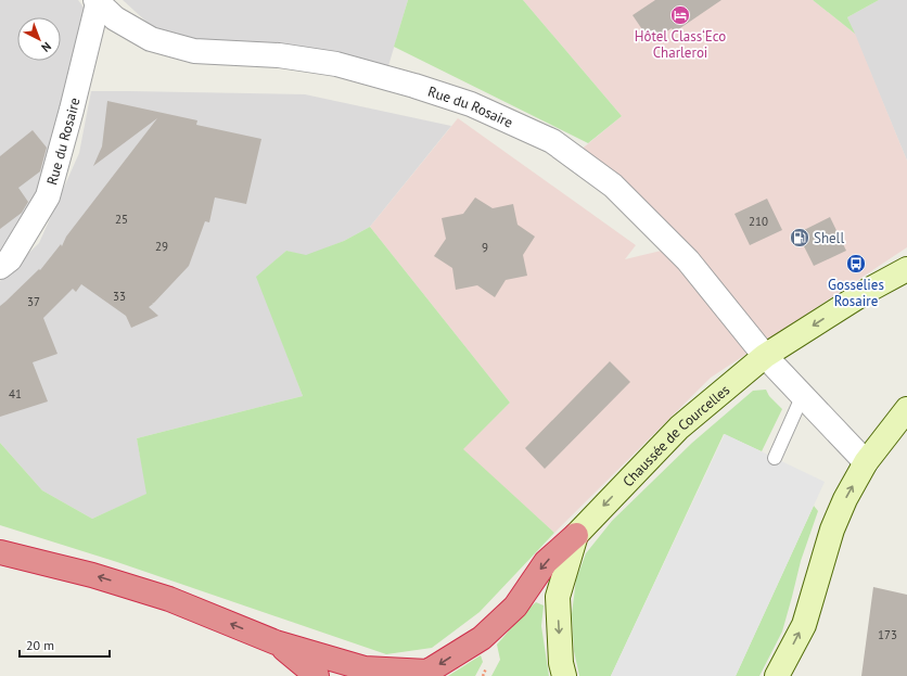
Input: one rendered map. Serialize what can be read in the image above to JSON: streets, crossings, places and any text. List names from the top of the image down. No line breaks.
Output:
{"streets":{"main road":["Chaussée de Courcelles"],"street":["Rue du Rosaire"]},"crossings":[["Rue du Rosaire","Chaussée de Courcelles"]],"places":{"hotel":["Hôtel Class‘Eco Charleroi"],"fuel station":["Shell"],"bus stop":["Gosselies Rosaire"]},"house_numbers":["25","210","29","9","33","37","41","173"],"scale_bar":"20 m","north":"bottom right"}
